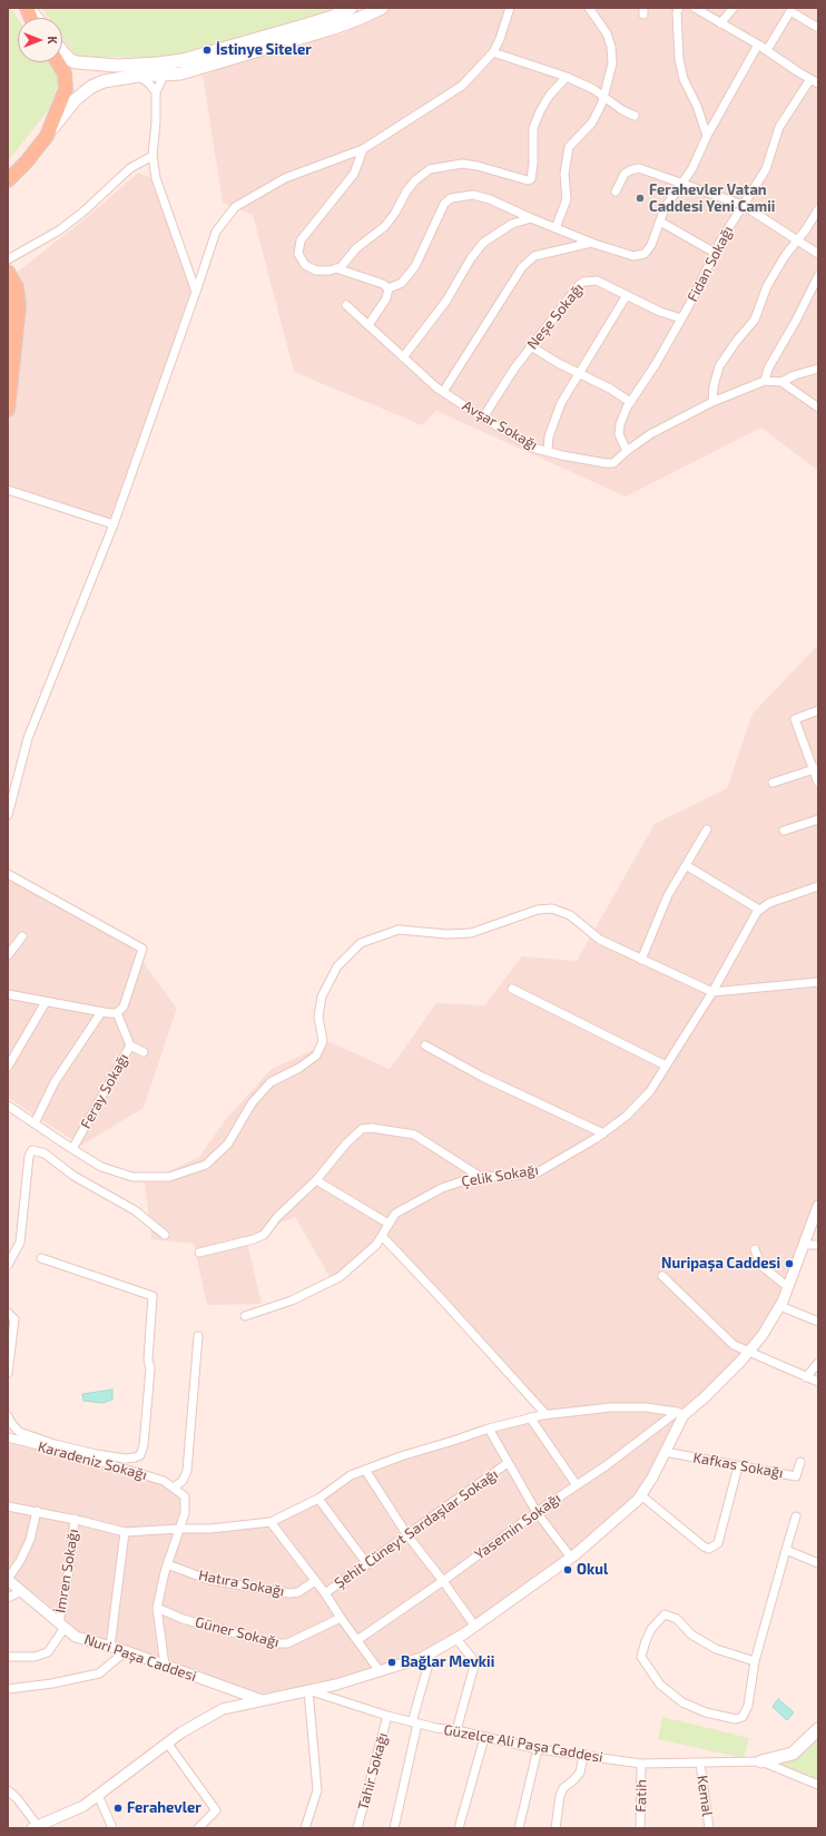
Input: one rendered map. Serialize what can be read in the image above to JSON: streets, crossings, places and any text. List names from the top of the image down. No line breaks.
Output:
{"streets":{"street":["Fidan Sokağı","Neşe Sokağı","Avşar Sokağı","Feray Sokağı","Çelik Sokağı","Karadeniz Sokağı","Kafkas Sokağı","Yasemin Sokağı","Şehit Cüneyt Sardaşlar Sokağı","İmren Sokağı","Hatıra Sokağı","Güner Sokağı","Nuri Paşa Caddesi","Güzelce Ali Paşa Caddesi","Tahir Sokağı","Fatih","Kemal"]},"crossings":[["Fidan Sokağı","Neşe Sokağı"],["Fidan Sokağı","Avşar Sokağı"],["Neşe Sokağı","Avşar Sokağı"],["İmren Sokağı","Nuri Paşa Caddesi"],["Güzelce Ali Paşa Caddesi","Tahir Sokağı"],["Güzelce Ali Paşa Caddesi","Fatih"],["Güzelce Ali Paşa Caddesi","Kemal"]],"places":["İstinye Siteler","Ferahevler Vatan Caddesi Yeni Camii","Nuripaşa Caddesi","Okul","Bağlar Mevkii","Ferahevler"],"north":"right"}
